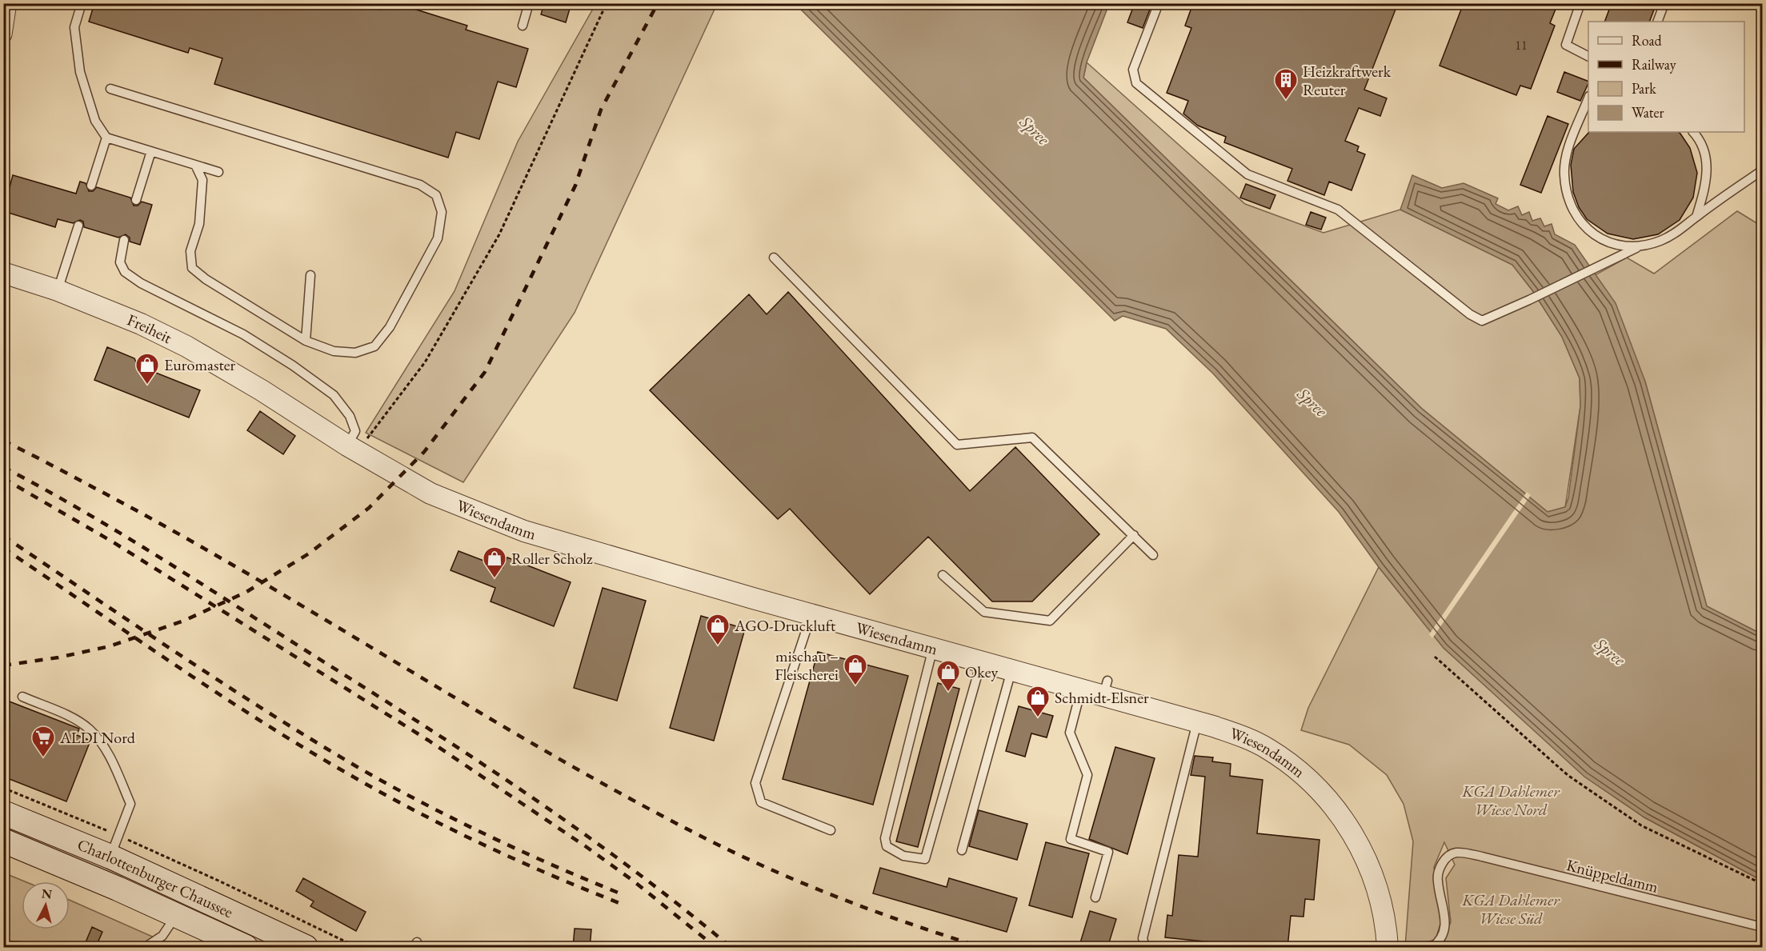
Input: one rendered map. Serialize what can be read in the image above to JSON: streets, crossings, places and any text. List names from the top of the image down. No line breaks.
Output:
{"streets":{"main road":["Charlottenburger Chaussee"],"street":["Freiheit","Wiesendamm"],"lane":["Knüppeldamm"]},"crossings":[["Freiheit","Wiesendamm"]],"water":["Spree"],"parks":["KGA Dahlemer Wiese Nord","KGA Dahlemer Wiese Süd"],"places":{"building":["Heizkraftwerk Reuter"],"shop":["Euromaster","Roller Scholz","AGO-Druckluft","mischau – Fleischerei","Okey","Schmidt-Elsner"],"supermarket":["ALDI Nord"]},"house_numbers":["11"],"legend":["Road","Railway","Park","Water"],"north":"top"}
